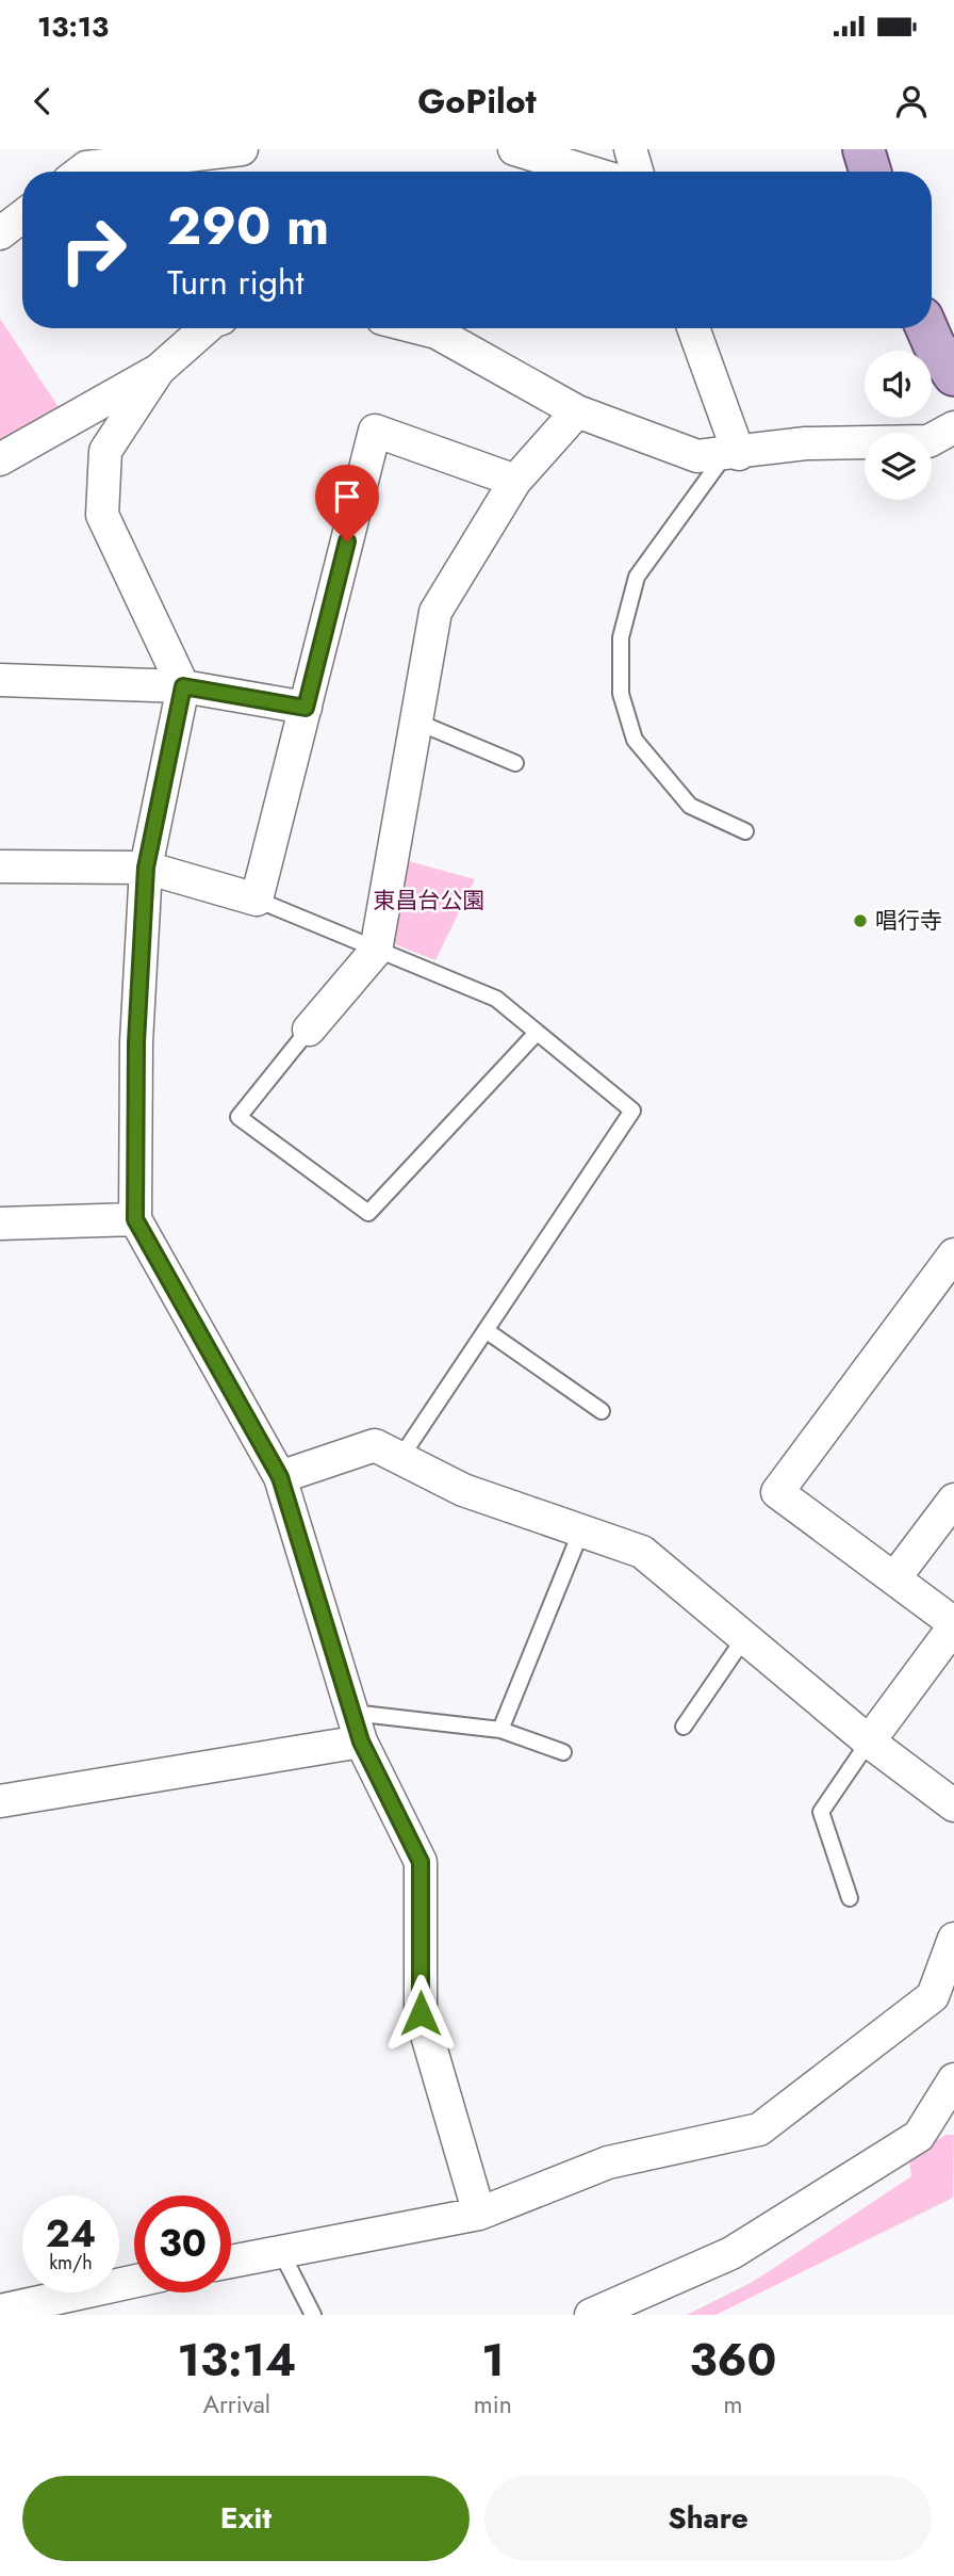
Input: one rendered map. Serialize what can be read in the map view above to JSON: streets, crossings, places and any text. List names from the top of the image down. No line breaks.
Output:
{"parks":["東昌台公園"],"places":["唱行寺"],"page":{"status":"13:13","header":"GoPilot","turn":["290 m","Turn right"],"speed":"24 km/h","limit":"30","eta":["13:14","Arrival","1","min","360","m"],"buttons":["Exit","Share"]}}
